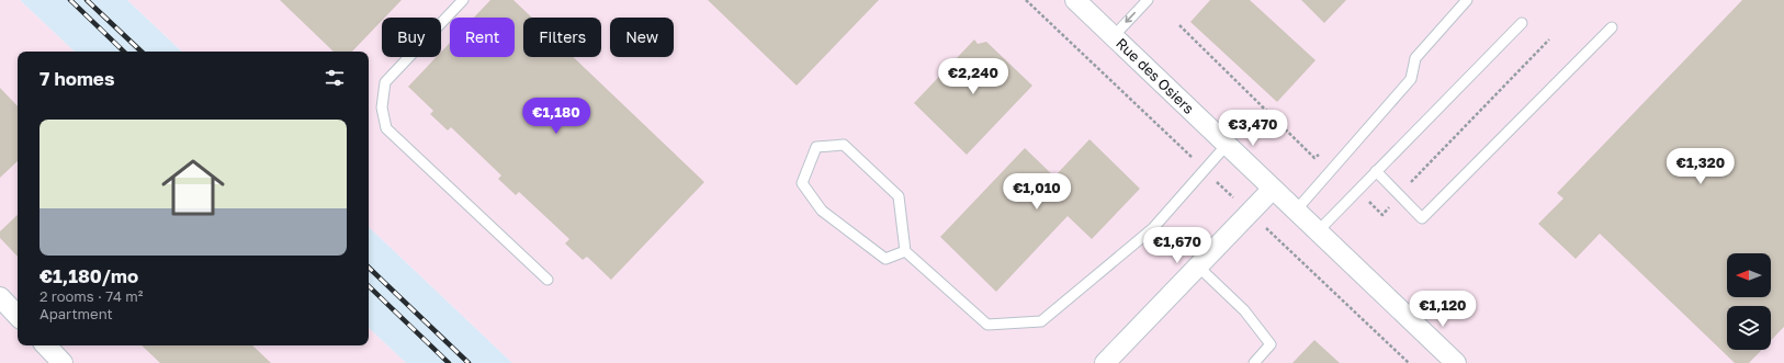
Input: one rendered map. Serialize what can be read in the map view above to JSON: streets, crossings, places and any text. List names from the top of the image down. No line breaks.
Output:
{"streets":{"street":["Rue des Osiers"]},"north":"left","page":{"chip":["Buy","Rent","Filters","New"],"heading":"7 homes","price":["€2,240","€1,180","€3,470","€1,320","€1,010","€1,670","€1,120"],"list":[{"name":"€1,180/mo","note":"2 rooms · 74 m² · Apartment"}]}}
